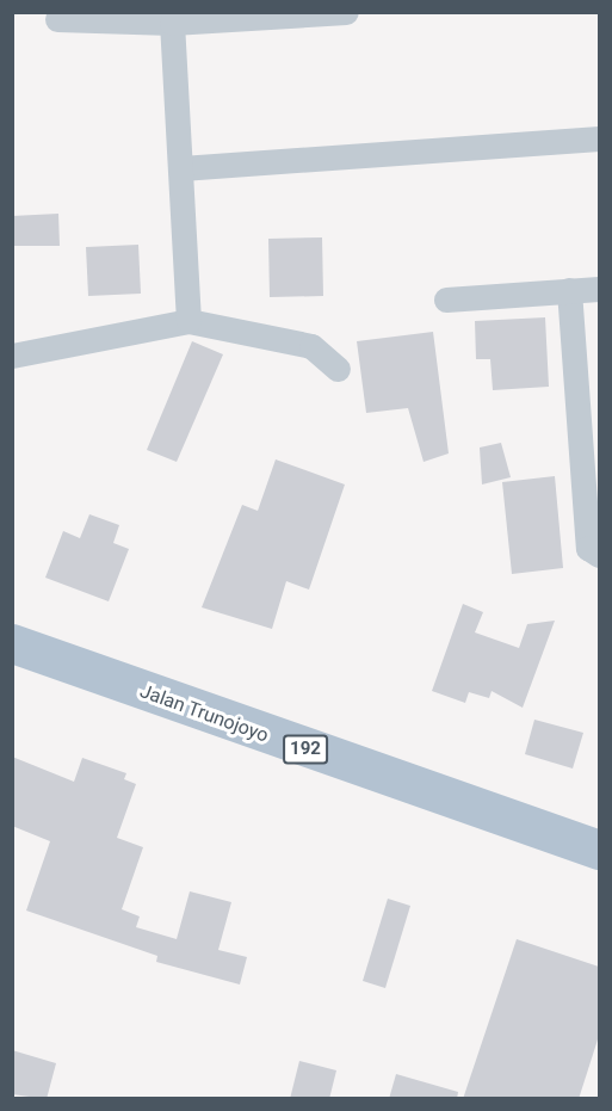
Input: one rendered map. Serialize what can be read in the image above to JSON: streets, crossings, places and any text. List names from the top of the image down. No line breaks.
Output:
{"streets":{"main road":["Jalan Trunojoyo","192"]}}
